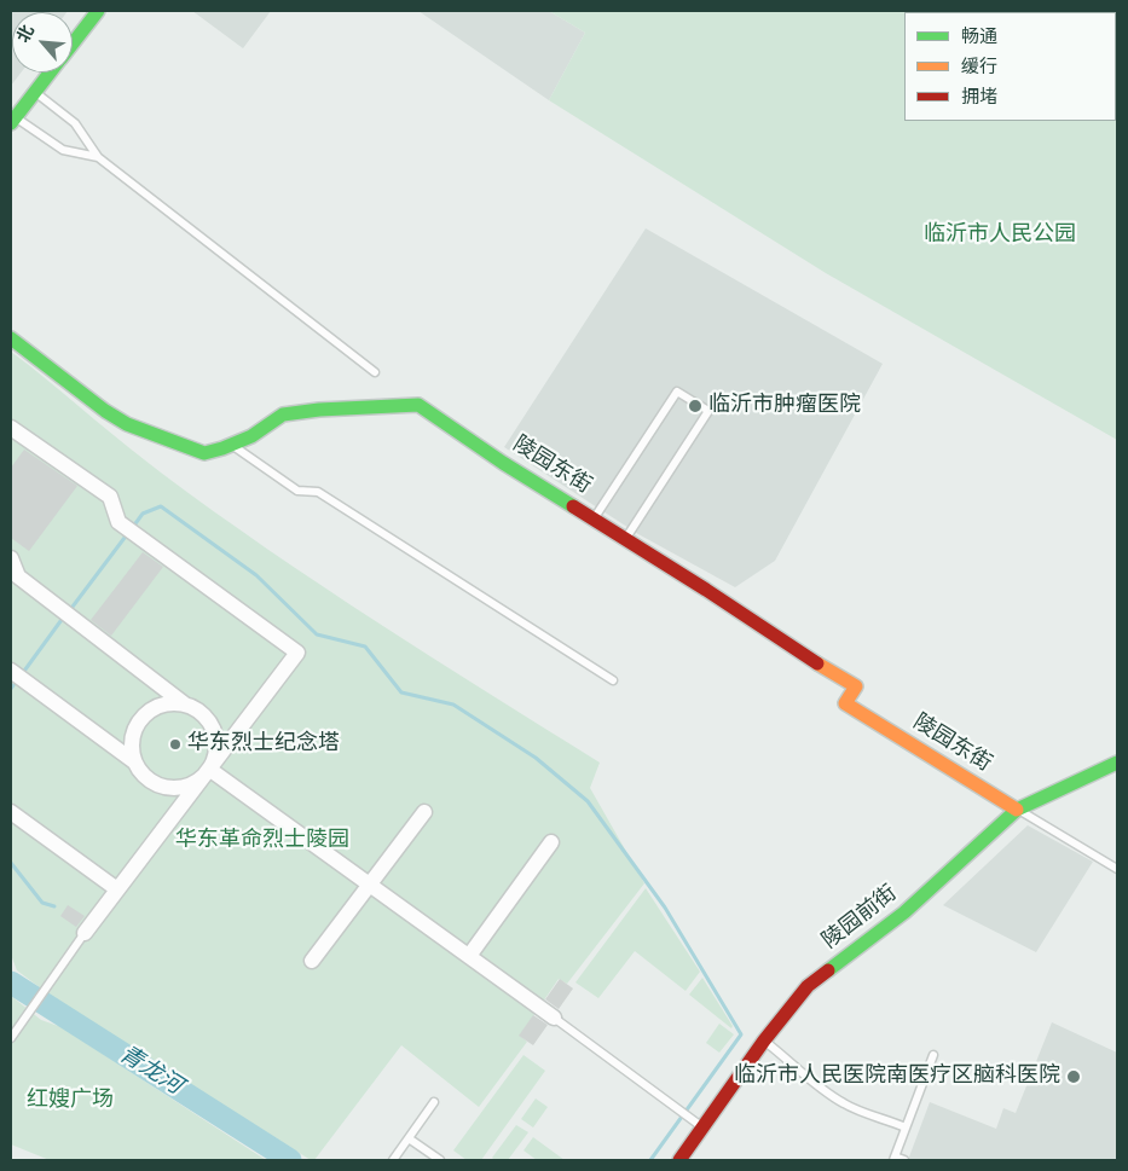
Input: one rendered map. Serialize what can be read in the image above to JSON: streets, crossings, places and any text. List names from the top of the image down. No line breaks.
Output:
{"streets":{"street":["陵园东街","陵园前街"]},"crossings":[["陵园东街","陵园前街"]],"water":["青龙河"],"parks":["临沂市人民公园","华东革命烈士陵园","红嫂广场"],"places":["临沂市肿瘤医院","华东烈士纪念塔","临沂市人民医院南医疗区·脑科医院"],"legend":["畅通","缓行","拥堵"],"north":"top left"}
